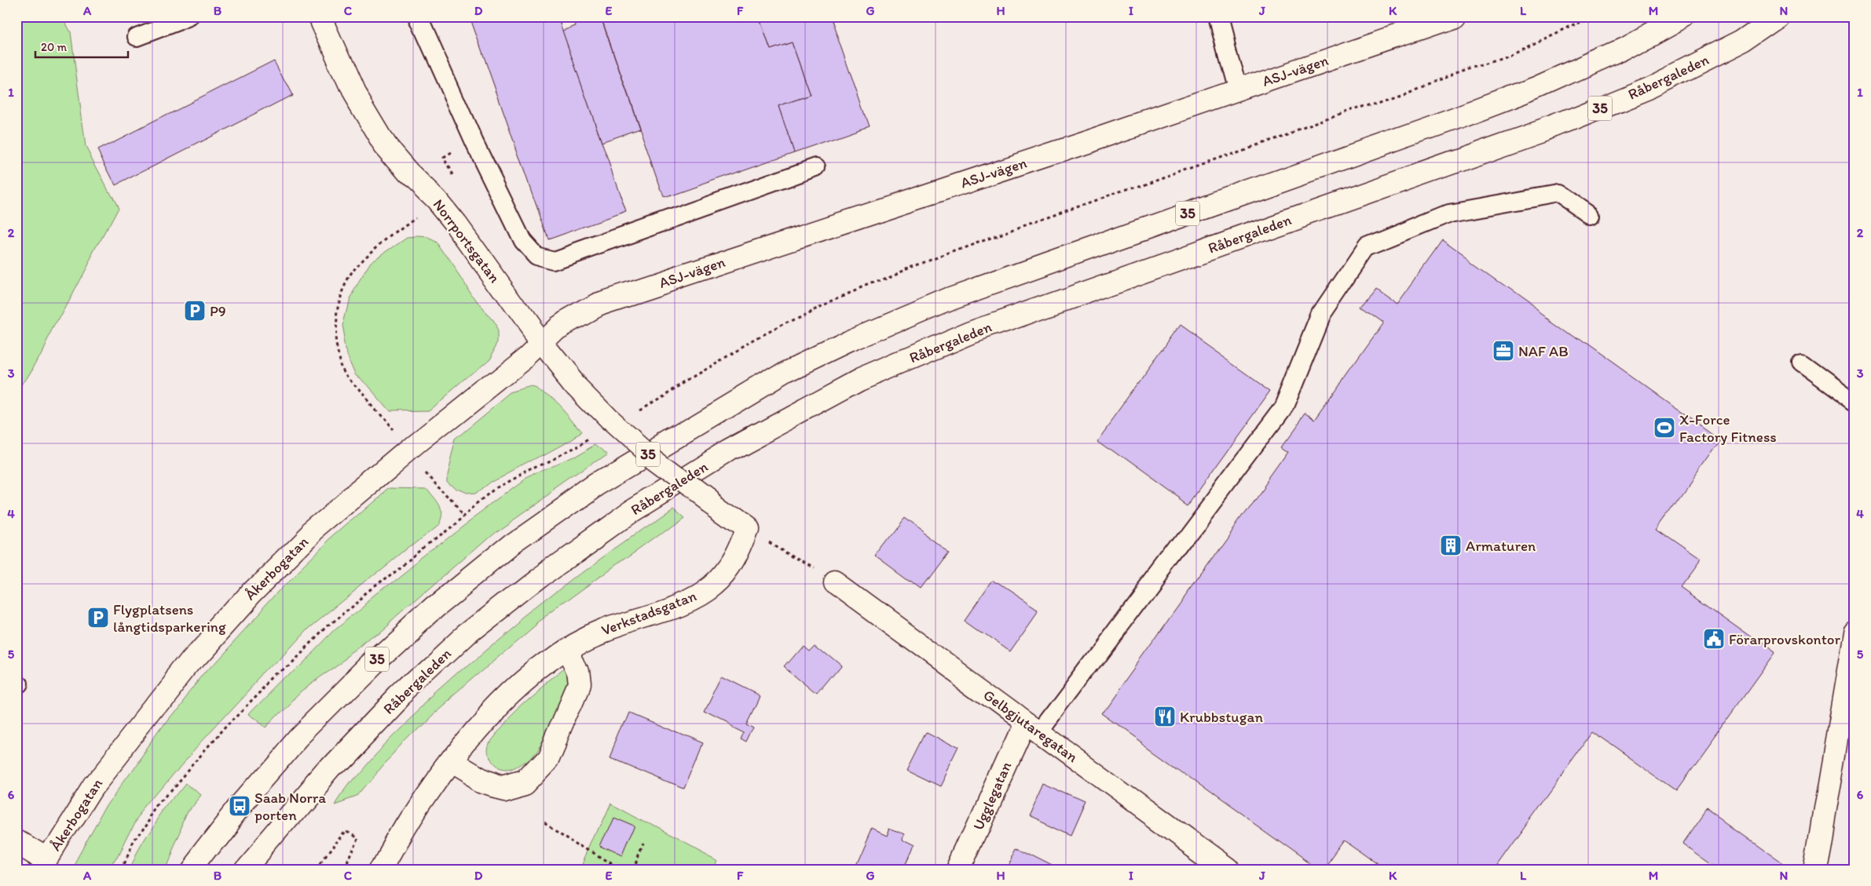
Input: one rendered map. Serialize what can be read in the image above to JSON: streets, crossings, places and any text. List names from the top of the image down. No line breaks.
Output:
{"streets":{"street":["ASJ-vägen","Råbergaleden","35","Norrportsgatan","Åkerbogatan","Verkstadsgatan","Gelbgjutaregatan","Ugglegatan"]},"crossings":[["ASJ-vägen","Norrportsgatan"],["ASJ-vägen","Åkerbogatan"],["Norrportsgatan","Åkerbogatan"],["Gelbgjutaregatan","Ugglegatan"]],"places":{"parking":["P9","Flygplatsens långtidsparkering"],"office":["NAF AB"],"sports":["X-Force Factory Fitness"],"building":["Armaturen"],"public building":["Förarprovskontor"],"restaurant":["Krubbstugan"],"bus stop":["Saab Norra porten"]},"scale_bar":"20 m","grid":{"columns":["A","B","C","D","E","F","G","H","I","J","K","L","M","N"],"rows":["1","2","3","4","5","6"]}}
